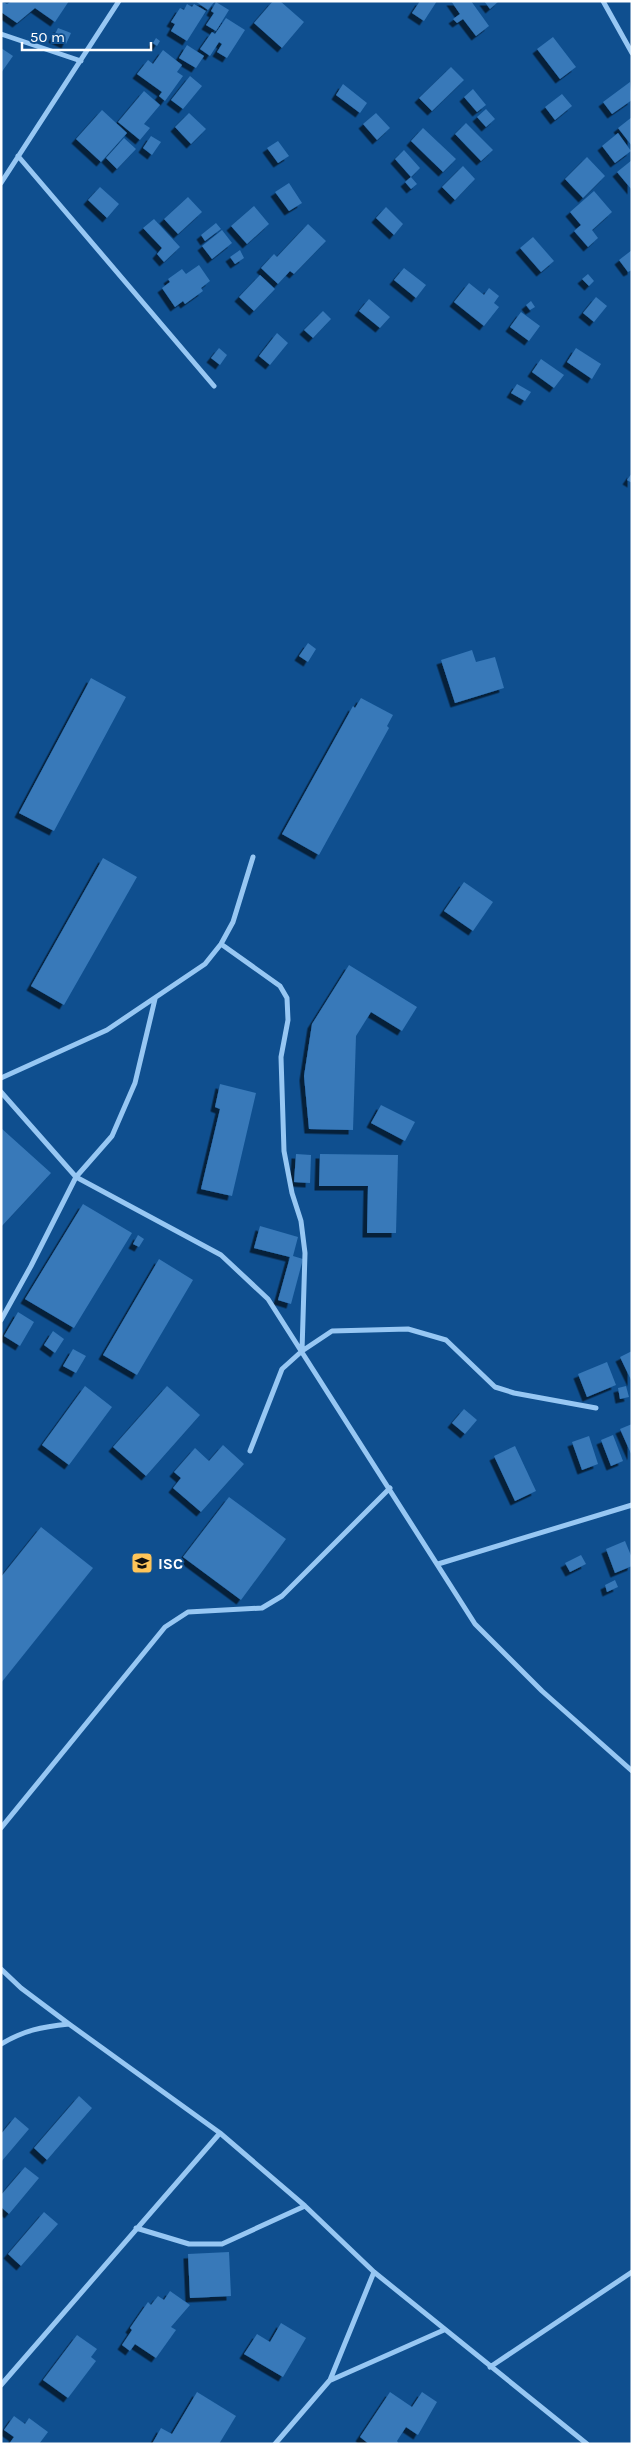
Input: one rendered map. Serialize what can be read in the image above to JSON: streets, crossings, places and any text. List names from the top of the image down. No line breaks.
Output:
{"places":{"school or university":["ISC"]},"scale_bar":"50 m"}
